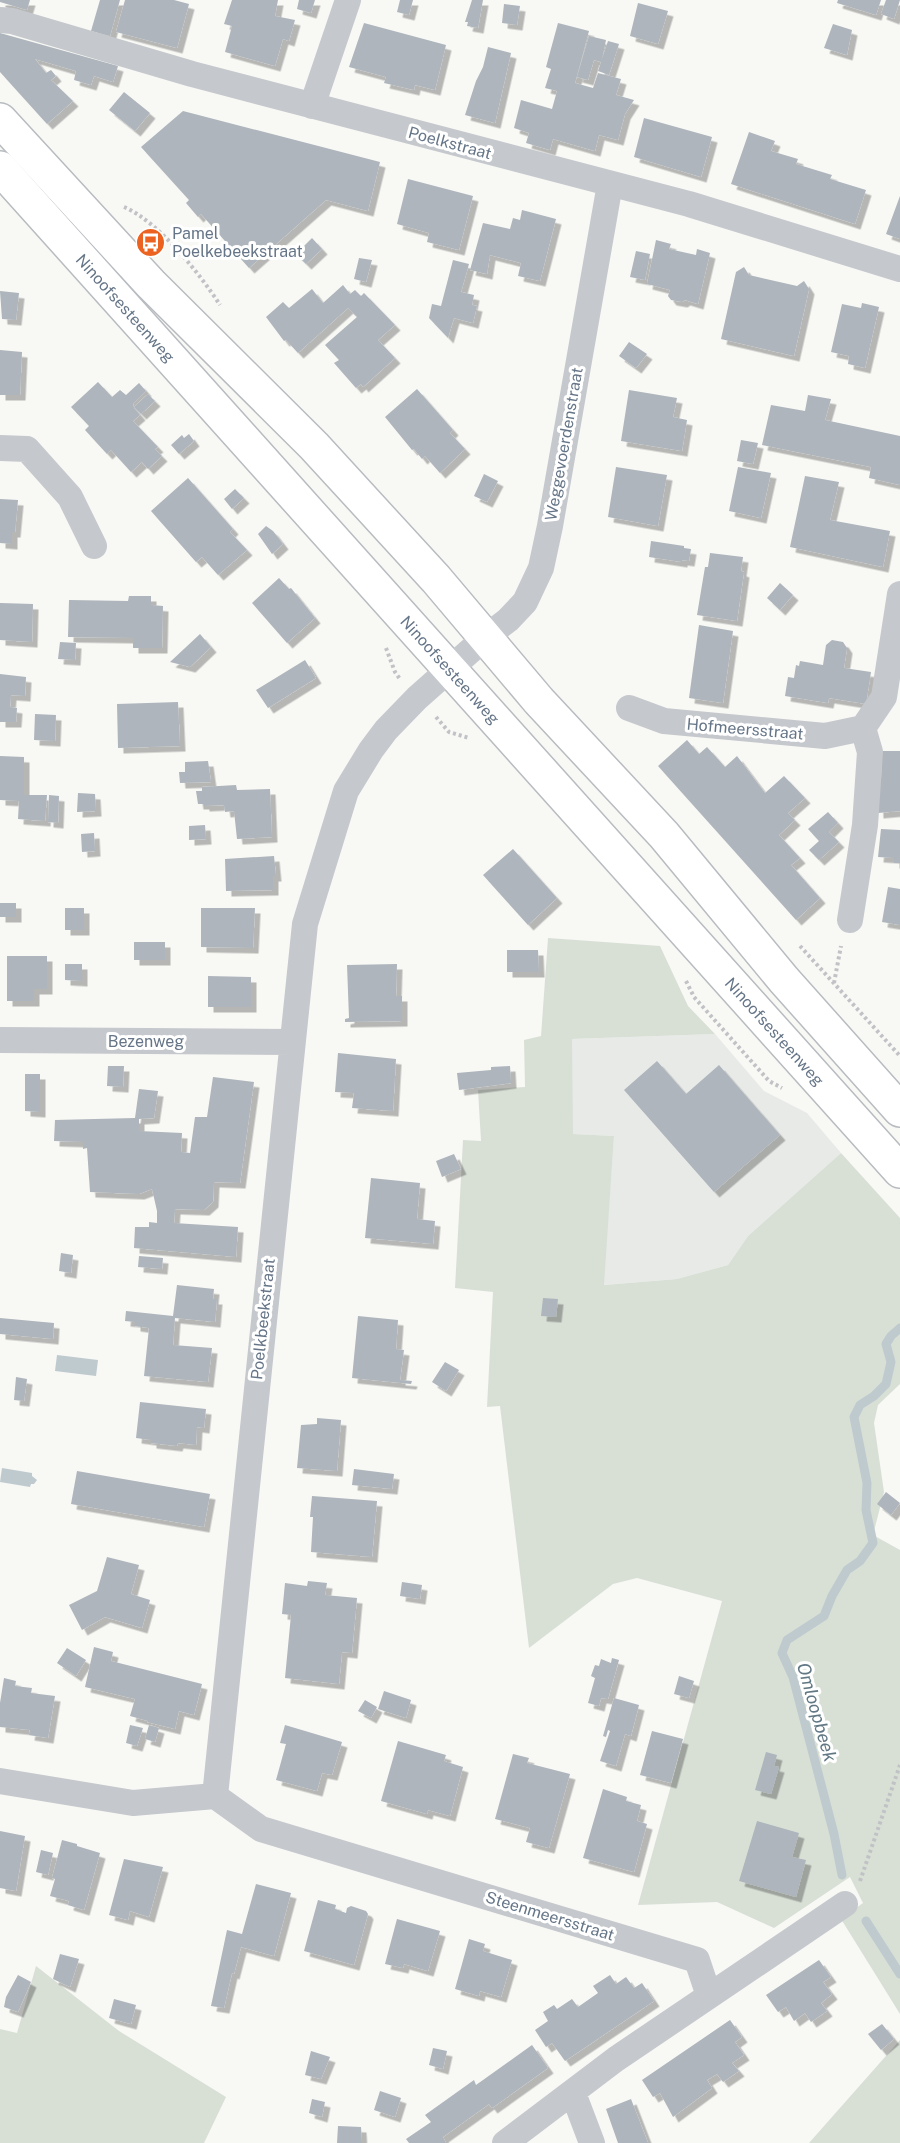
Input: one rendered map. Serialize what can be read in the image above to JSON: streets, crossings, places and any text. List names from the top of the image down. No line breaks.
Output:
{"streets":{"main road":["Ninoofsesteenweg"],"street":["Poelkstraat","Weggevoerdenstraat","Hofmeersstraat","Bezenweg","Poelkbeekstraat","Steenmeersstraat"]},"crossings":[["Poelkstraat","Weggevoerdenstraat"],["Ninoofsesteenweg","Weggevoerdenstraat"],["Ninoofsesteenweg","Poelkbeekstraat"],["Weggevoerdenstraat","Poelkbeekstraat"],["Bezenweg","Poelkbeekstraat"],["Poelkbeekstraat","Steenmeersstraat"]],"water":["Omloopbeek"],"places":{"bus stop":["Pamel Poelkebeekstraat"]}}
